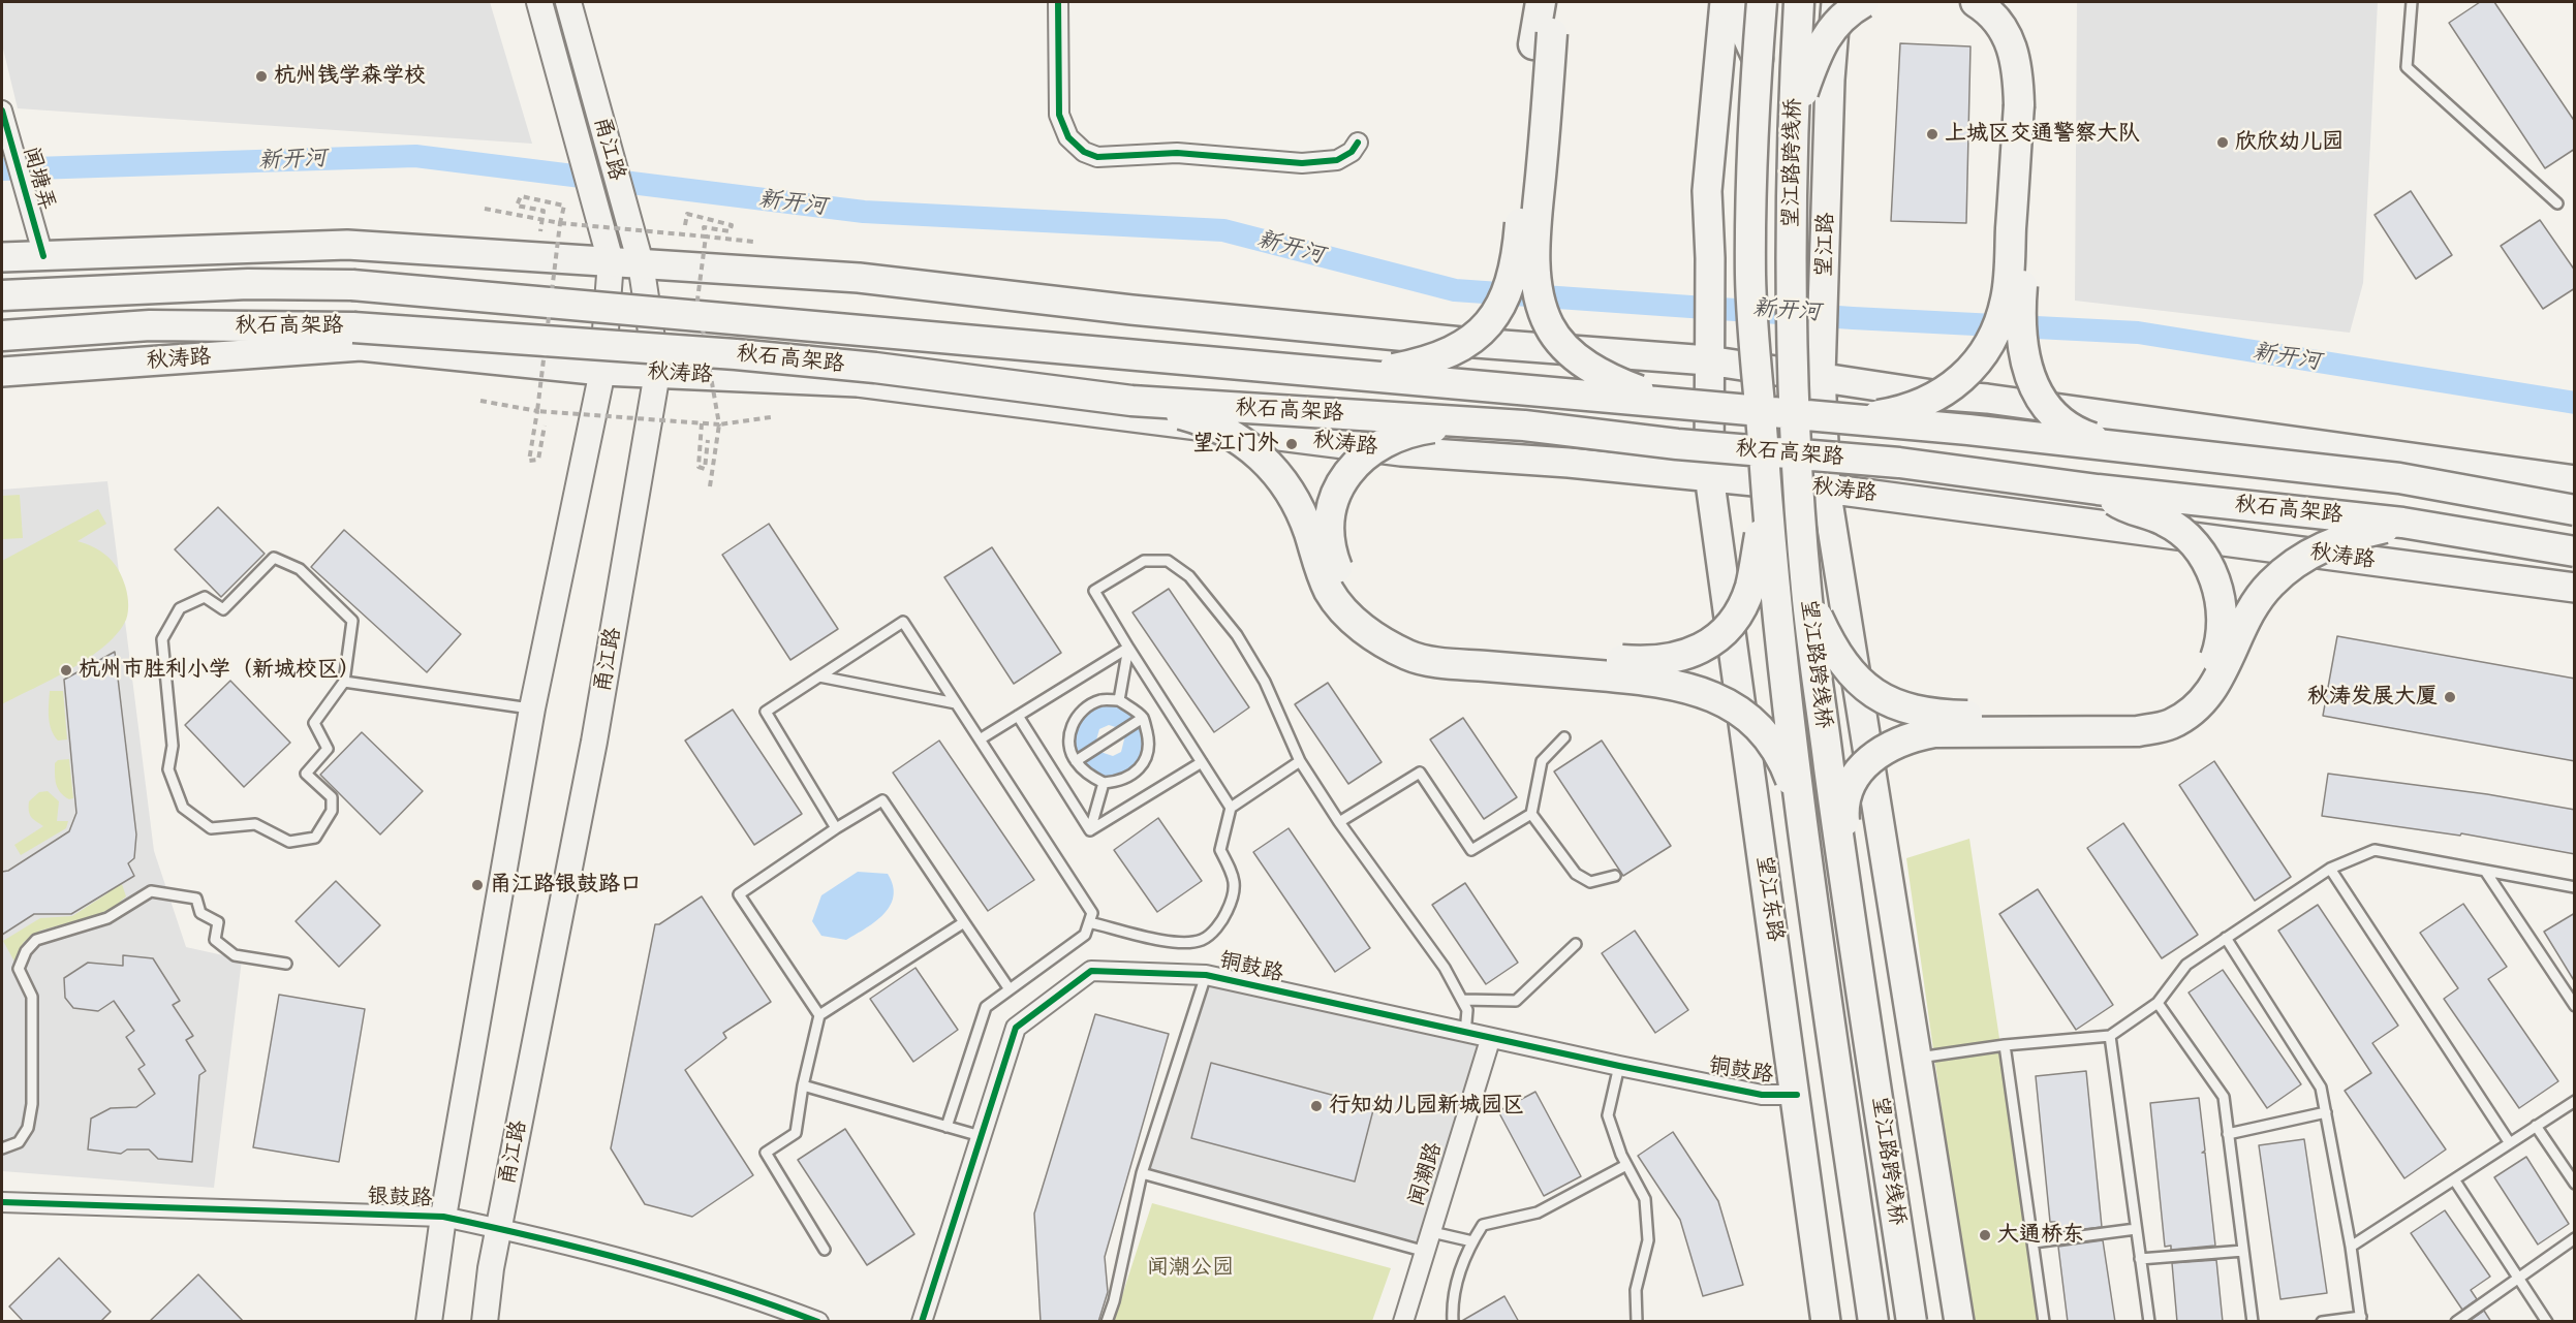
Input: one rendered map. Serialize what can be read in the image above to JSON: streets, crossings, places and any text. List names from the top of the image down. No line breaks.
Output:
{"streets":{"highway":["望江路跨线桥","秋石高架路"],"main road":["甬江路","望江路","秋涛路","望江东路"],"street":["闻塘弄","铜鼓路","闻潮路","银鼓路"]},"crossings":[["甬江路","秋涛路"],["甬江路","银鼓路"],["望江路","秋涛路"],["秋涛路","望江东路"],["望江东路","铜鼓路"],["铜鼓路","闻潮路"]],"water":["新开河"],"parks":["闻潮公园"],"places":["杭州钱学森学校","上城区交通警察大队","欣欣幼儿园","望江门外","杭州市胜利小学（新城校区）","秋涛发展大厦","甬江路银鼓路口","行知幼儿园新城园区","大通桥东"]}
